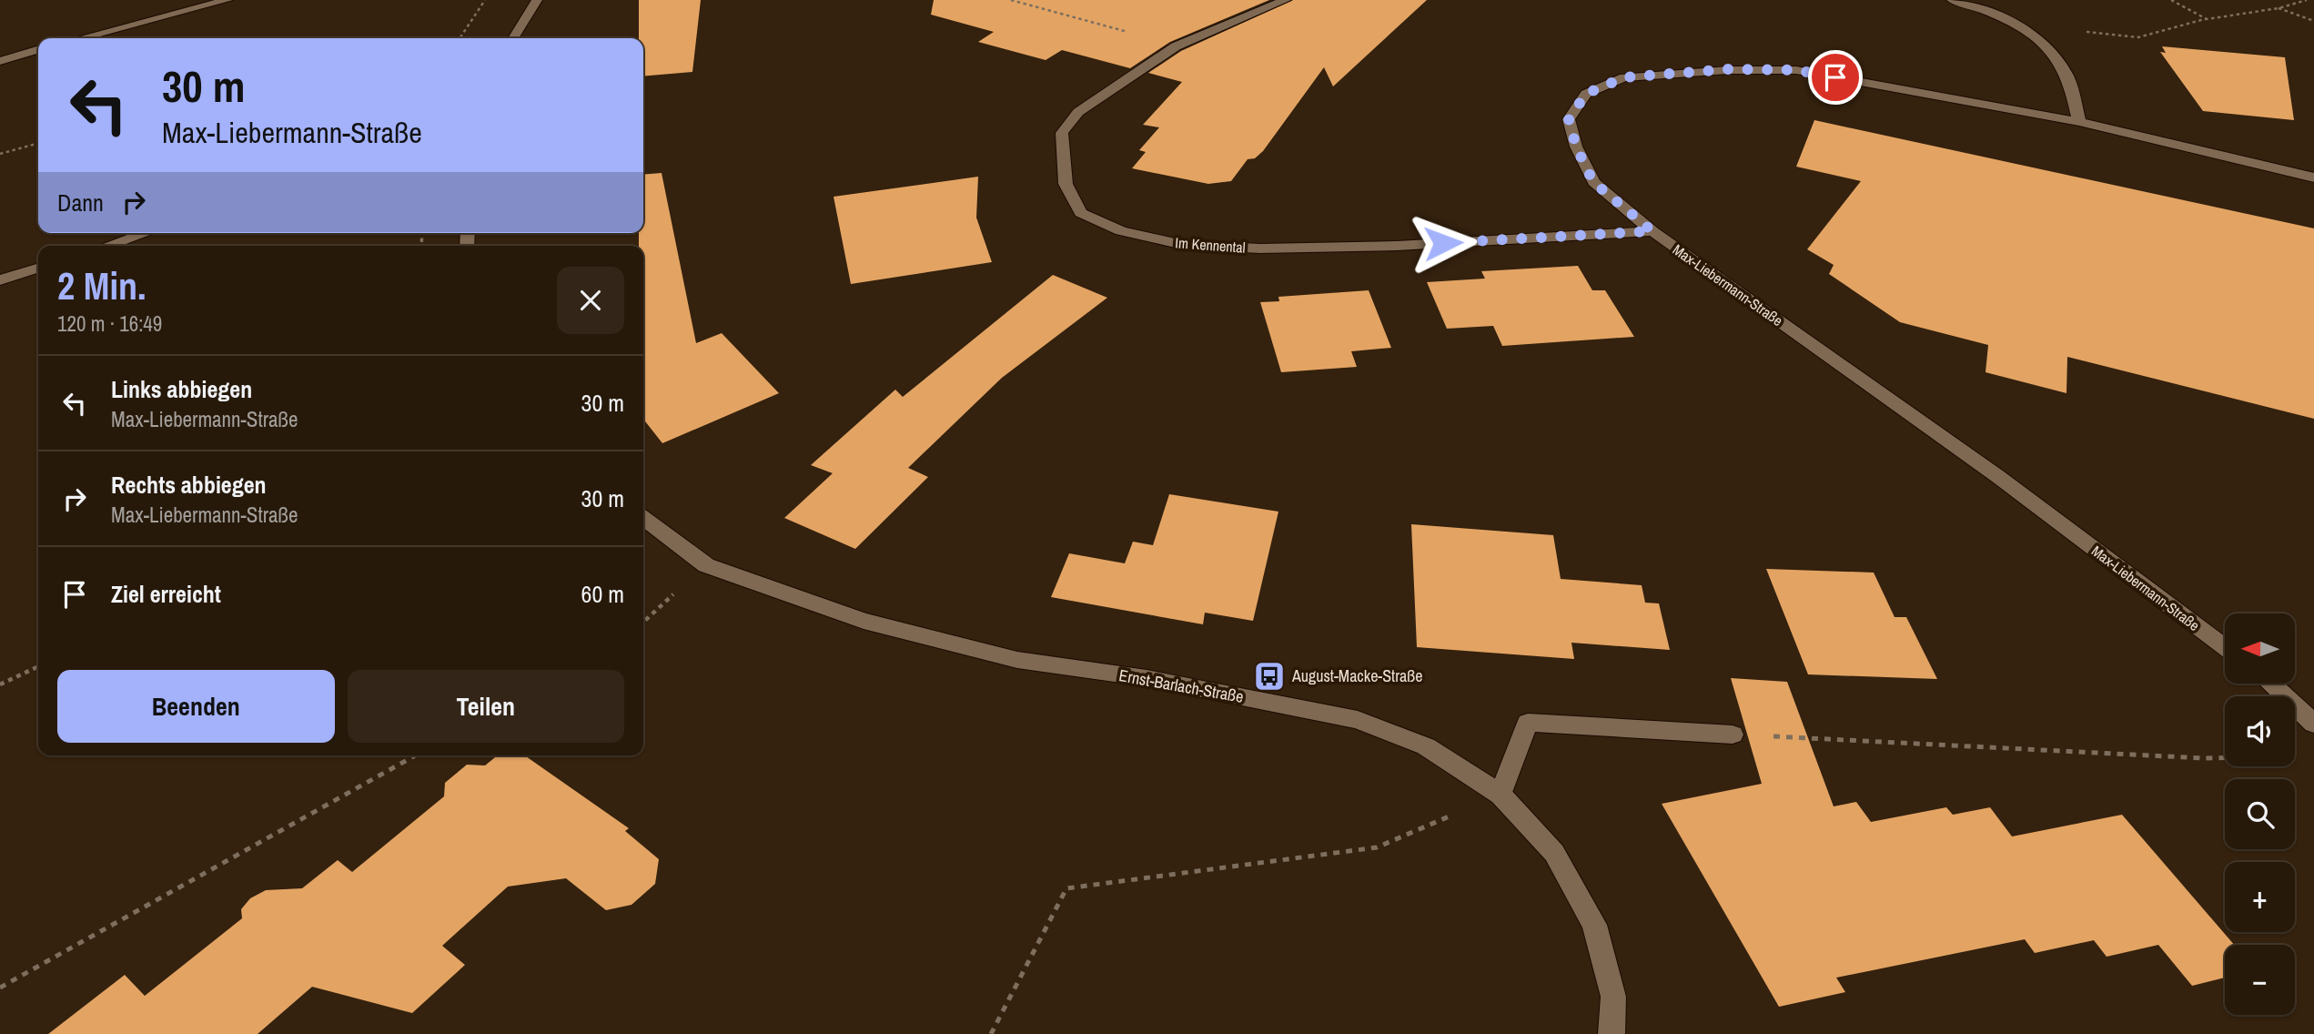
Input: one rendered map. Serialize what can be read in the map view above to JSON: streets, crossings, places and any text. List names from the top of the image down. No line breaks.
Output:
{"streets":{"street":["Im Kennental","Max-Liebermann-Straße","Ernst-Barlach-Straße"]},"crossings":[["Im Kennental","Max-Liebermann-Straße"]],"places":{"bus stop":["August-Macke-Straße"]},"north":"left","page":{"turn":["30 m","Max-Liebermann-Straße"],"then":"Dann","heading":["2 Min.","120 m · 16:49"],"list":[{"name":"Links abbiegen","note":"Max-Liebermann-Straße","value":"30 m"},{"name":"Rechts abbiegen","note":"Max-Liebermann-Straße","value":"30 m"},{"name":"Ziel erreicht","value":"60 m"}],"map_buttons":["+","−"],"buttons":["Beenden","Teilen"]}}
